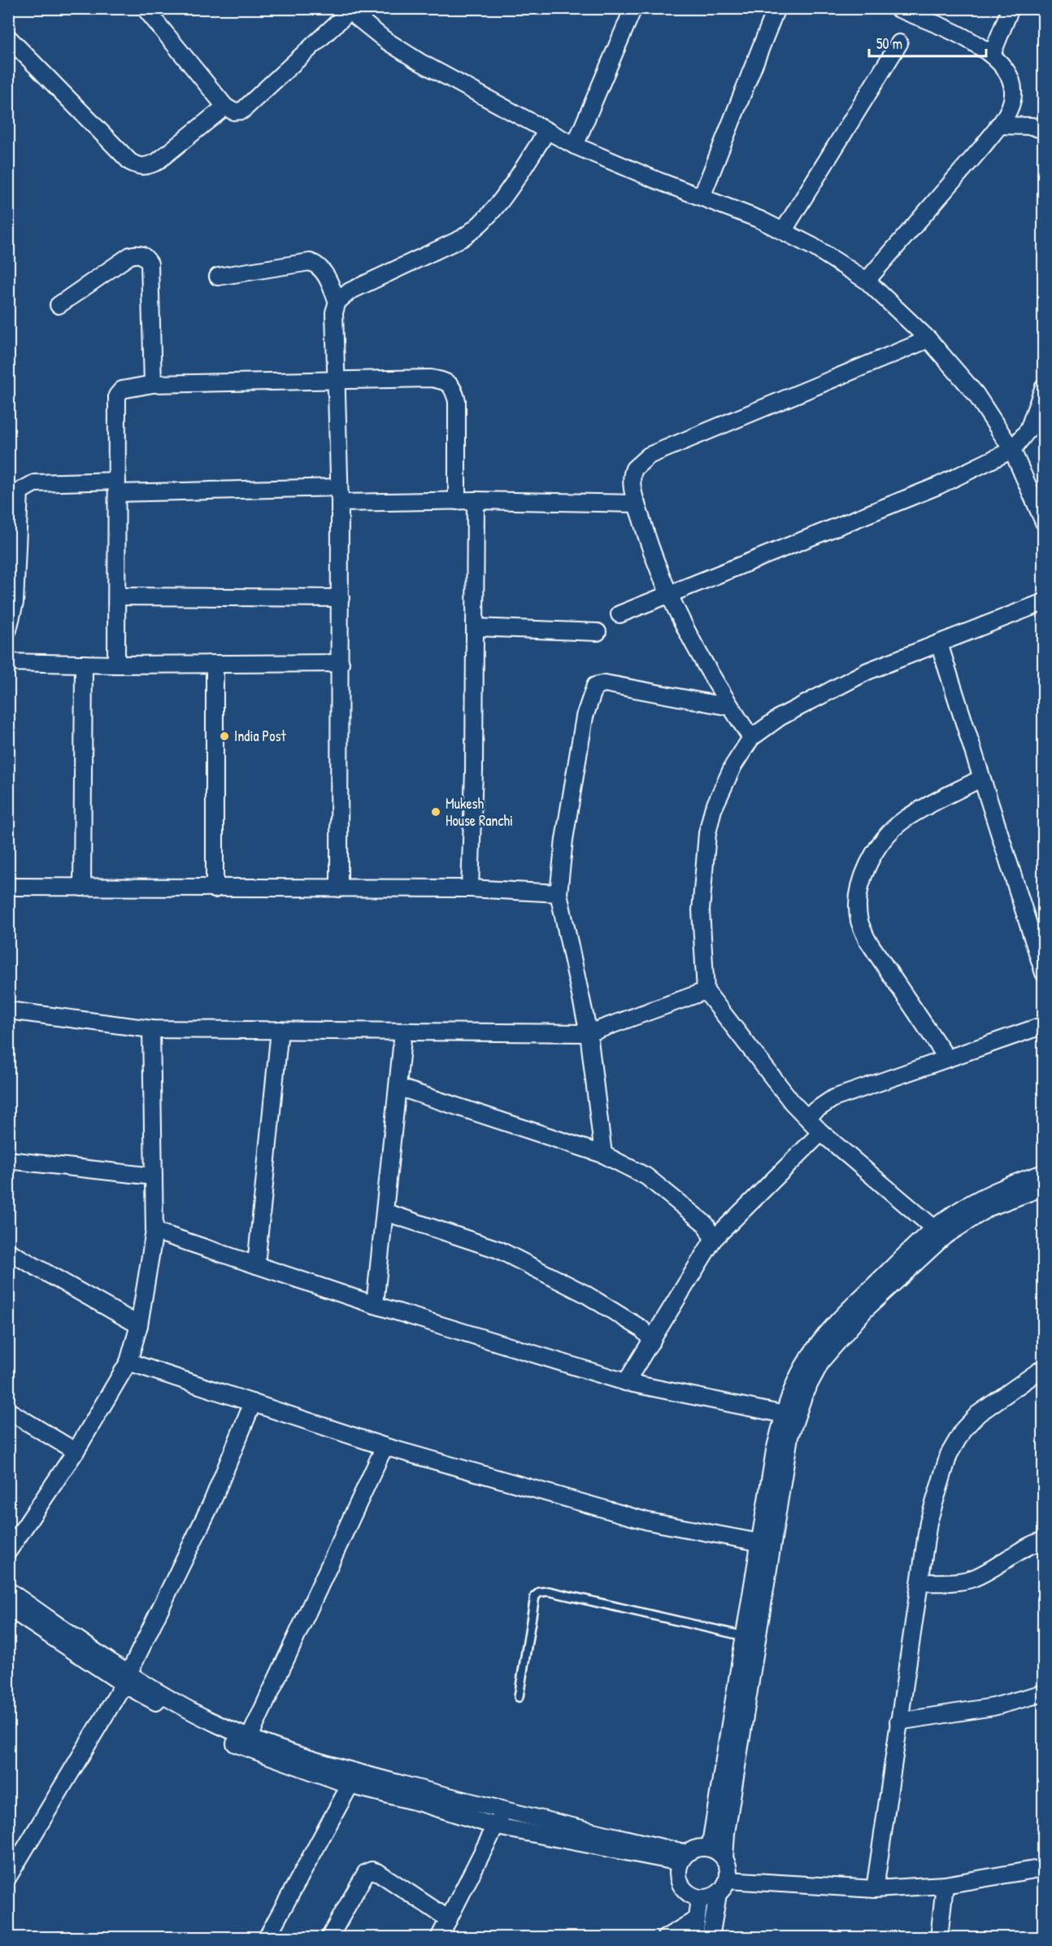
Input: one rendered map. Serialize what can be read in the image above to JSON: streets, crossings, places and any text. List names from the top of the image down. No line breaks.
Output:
{"places":["India Post","Mukesh House Ranchi"],"scale_bar":"50 m"}
